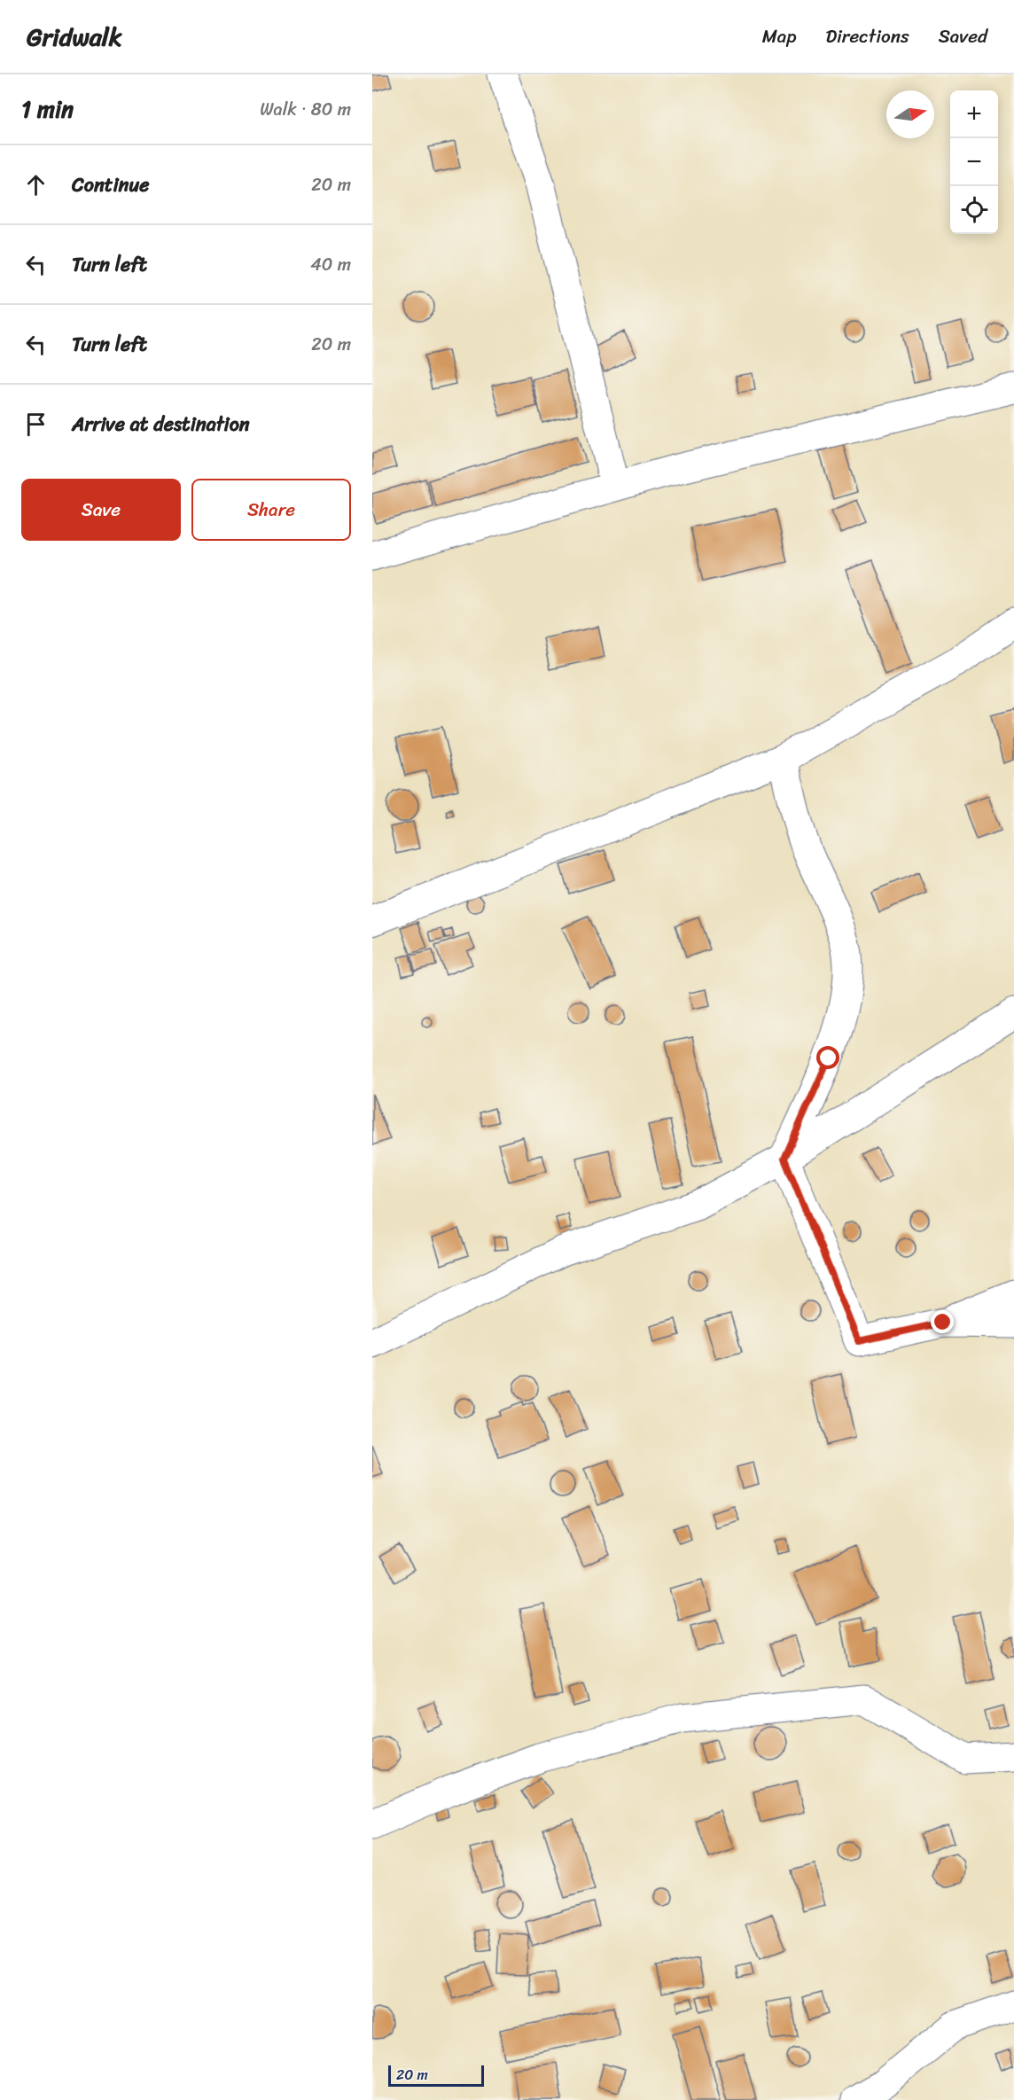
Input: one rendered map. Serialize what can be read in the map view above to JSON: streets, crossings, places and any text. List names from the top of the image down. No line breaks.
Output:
{"scale_bar":"20 m","north":"right","page":{"header":"Gridwalk","nav":["Map","Directions","Saved"],"heading":["1 min","Walk · 80 m"],"map_buttons":["+","−"],"list":[["Continue","20 m"],["Turn left","40 m"],["Turn left","20 m"],"Arrive at destination"],"buttons":["Save","Share"],"scale":"20 m"}}
